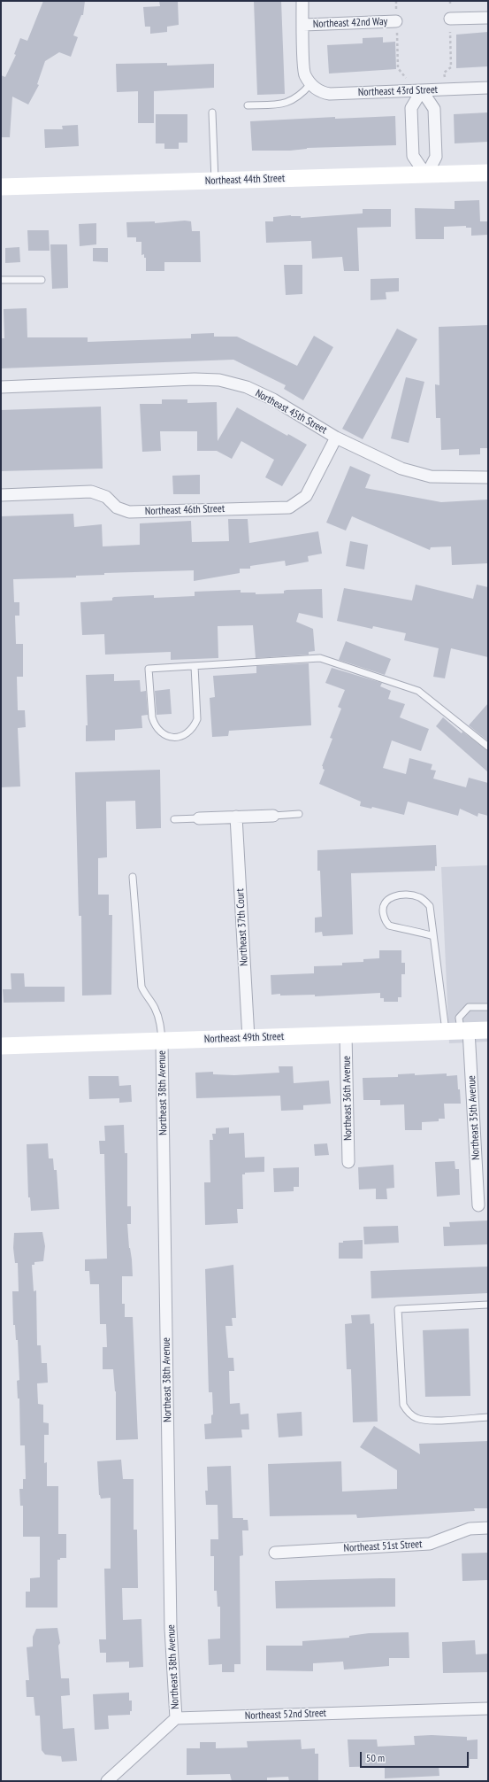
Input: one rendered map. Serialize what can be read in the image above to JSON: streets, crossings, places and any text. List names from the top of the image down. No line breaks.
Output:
{"streets":{"street":["Northeast 42nd Way","Northeast 43rd Street","Northeast 44th Street","Northeast 45th Street","Northeast 46th Street","Northeast 37th Court","Northeast 49th Street","Northeast 38th Avenue","Northeast 36th Avenue","Northeast 35th Avenue","Northeast 51st Street","Northeast 52nd Street"]},"crossings":[["Northeast 45th Street","Northeast 46th Street"],["Northeast 37th Court","Northeast 49th Street"],["Northeast 49th Street","Northeast 38th Avenue"],["Northeast 49th Street","Northeast 36th Avenue"],["Northeast 49th Street","Northeast 35th Avenue"],["Northeast 38th Avenue","Northeast 52nd Street"]],"scale_bar":"50 m"}
